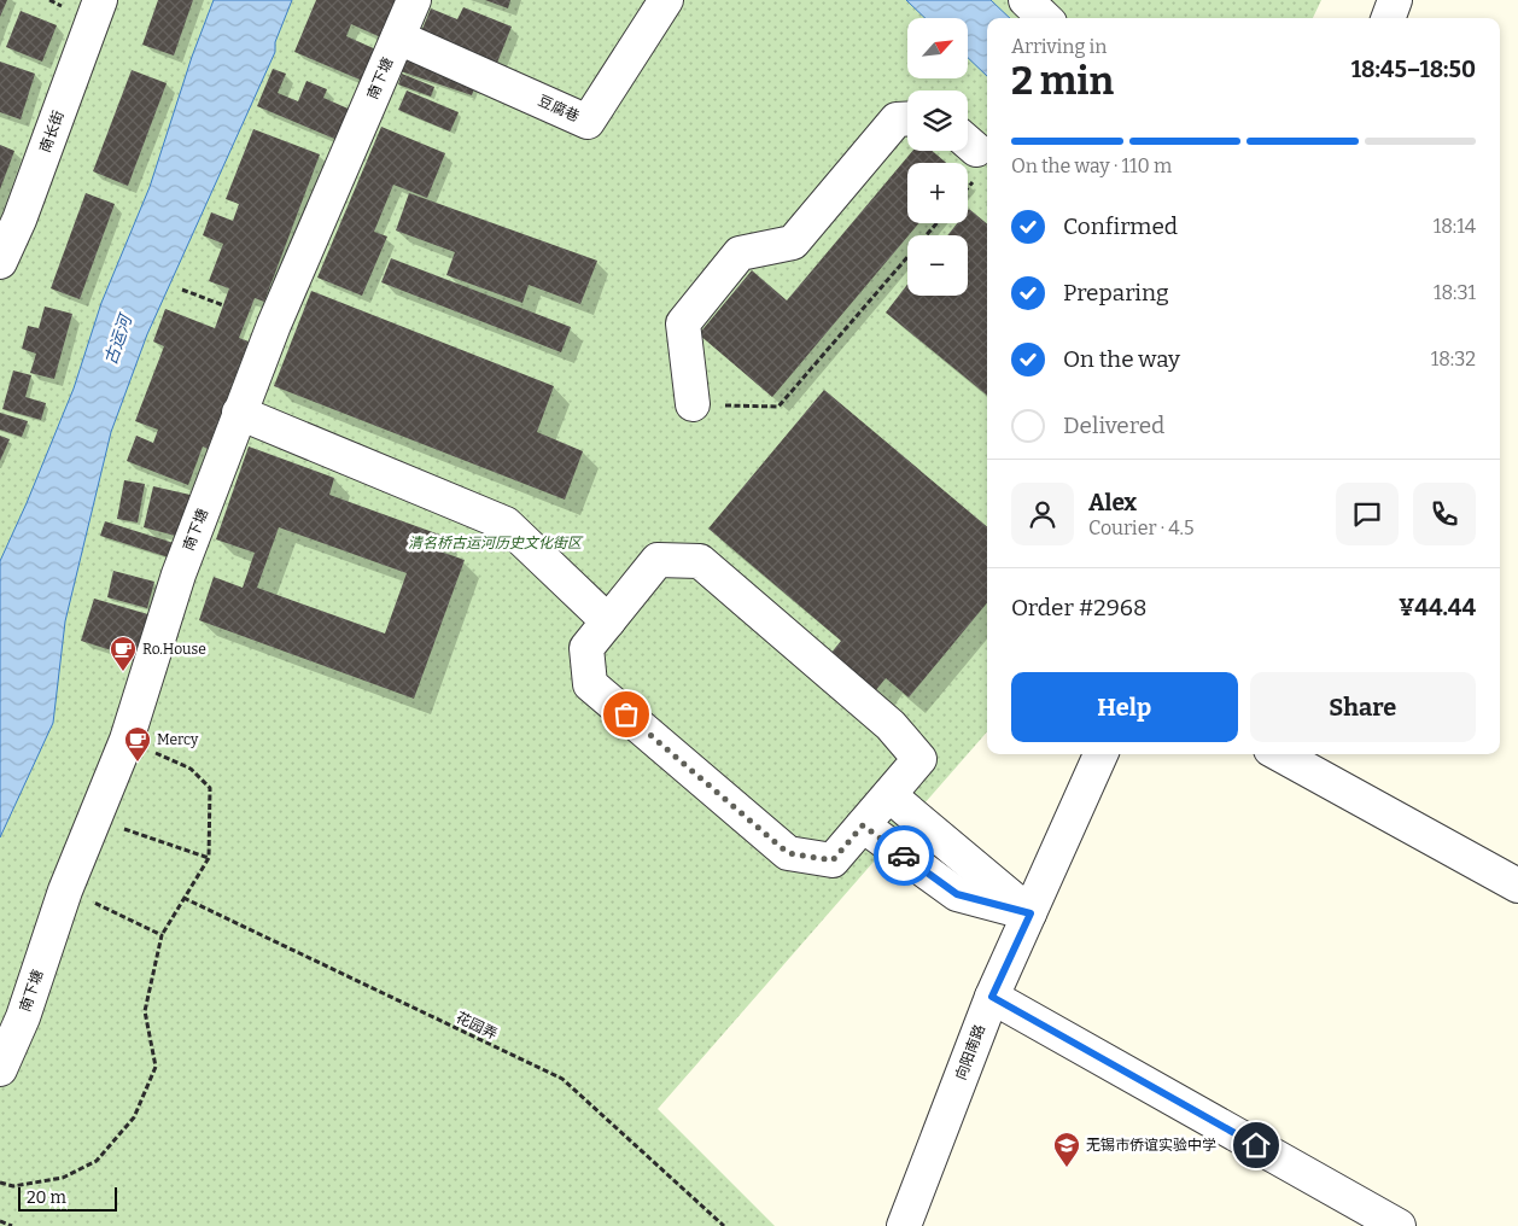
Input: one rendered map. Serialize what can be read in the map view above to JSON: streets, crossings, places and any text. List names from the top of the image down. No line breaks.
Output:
{"streets":{"street":["南下塘","豆腐巷","南长街","向阳南路"],"path":["花园弄"]},"crossings":[["南下塘","豆腐巷"]],"water":["古运河"],"parks":["清名桥古运河历史文化街区"],"places":{"cafe":["Ro.House","Mercy"],"school or university":["无锡市侨谊实验中学"]},"scale_bar":"20 m","north":"top right","page":{"map_buttons":["+","−"],"heading":["2 min","Arriving in","18:45–18:50"],"panel":["Alex","Courier · 4.5","Order #2968","¥44.44"],"bar":"On the way · 110 m","list":[["Confirmed","18:14"],["Preparing","18:31"],["On the way","18:32"],"Delivered"],"buttons":["Help","Share"],"scale":"20 m"}}
